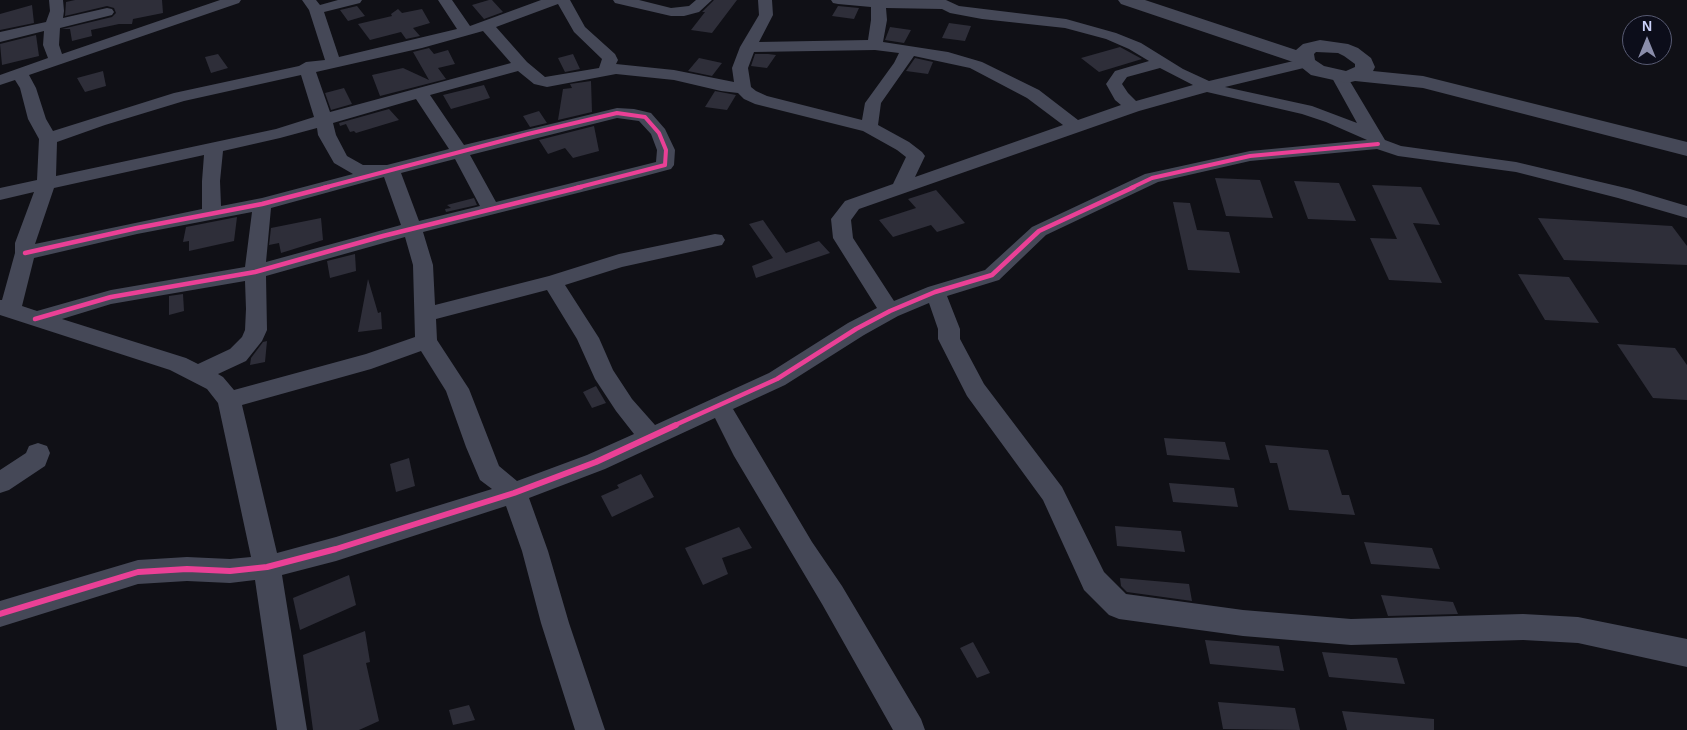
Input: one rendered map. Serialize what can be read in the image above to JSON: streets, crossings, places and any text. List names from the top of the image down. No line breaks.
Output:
{"north":"top"}
